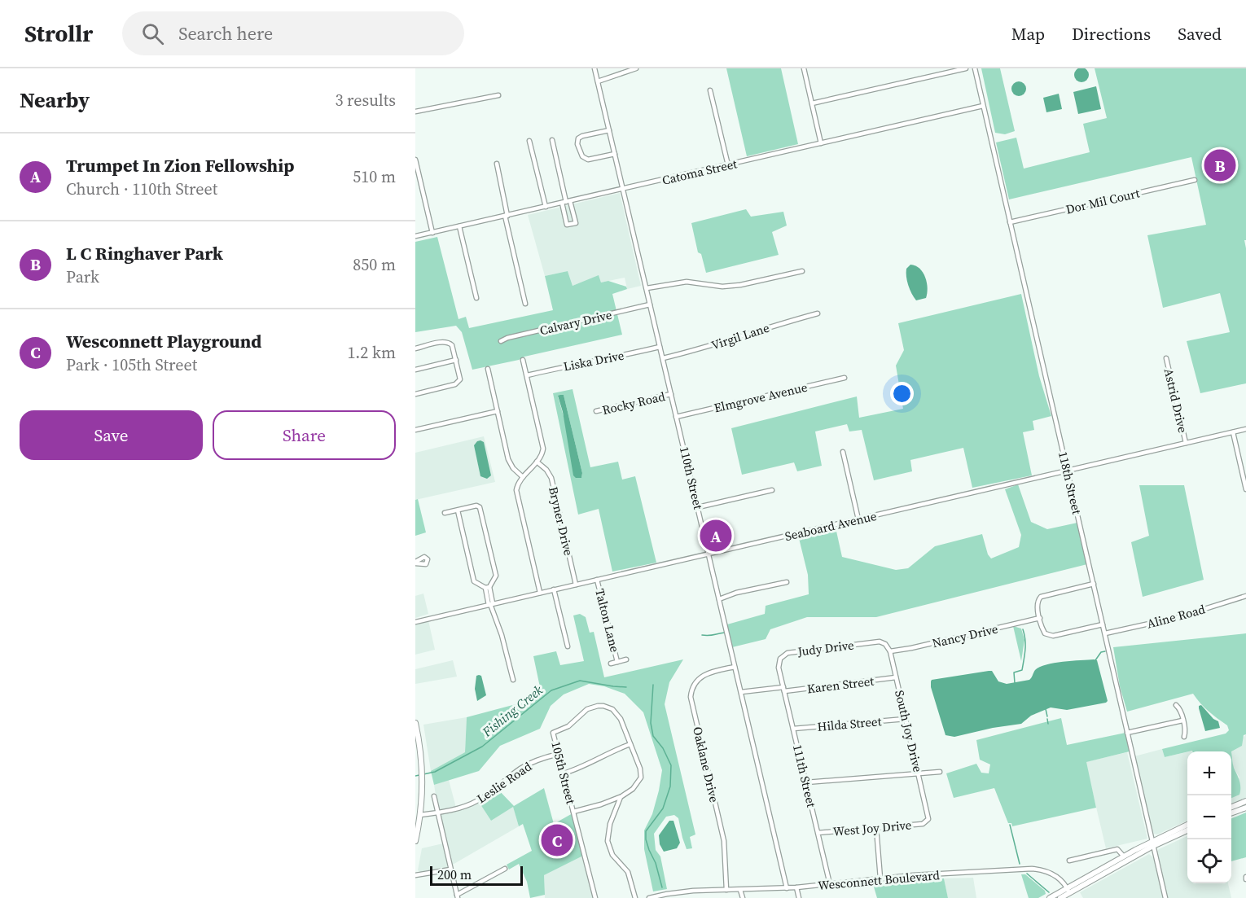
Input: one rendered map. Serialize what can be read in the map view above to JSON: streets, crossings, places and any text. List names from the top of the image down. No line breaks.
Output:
{"streets":{"street":["Catoma Street","Dor Mil Court","Calvary Drive","Virgil Lane","Liska Drive","Elmgrove Avenue","Astrid Drive","Rocky Road","110th Street","118th Street","Bryner Drive","Seaboard Avenue","Aline Road","Talton Lane","Nancy Drive","Judy Drive","Karen Street","Hilda Street","South Joy Drive","Oaklane Drive","105th Street","111th Street","Leslie Road","West Joy Drive","Wesconnett Boulevard"]},"crossings":[["Catoma Street","110th Street"],["Catoma Street","118th Street"],["Dor Mil Court","118th Street"],["Calvary Drive","110th Street"],["Virgil Lane","110th Street"],["Liska Drive","110th Street"],["Elmgrove Avenue","110th Street"],["Astrid Drive","Seaboard Avenue"],["Rocky Road","110th Street"],["110th Street","Seaboard Avenue"],["110th Street","Karen Street"],["110th Street","Oaklane Drive"],["110th Street","Wesconnett Boulevard"],["118th Street","Seaboard Avenue"],["118th Street","Aline Road"],["Bryner Drive","Seaboard Avenue"],["Seaboard Avenue","Talton Lane"],["Nancy Drive","South Joy Drive"],["Judy Drive","South Joy Drive"],["Judy Drive","111th Street"],["Karen Street","South Joy Drive"],["Karen Street","111th Street"],["Hilda Street","South Joy Drive"],["Hilda Street","111th Street"],["South Joy Drive","West Joy Drive"],["Oaklane Drive","Wesconnett Boulevard"],["105th Street","Leslie Road"],["111th Street","West Joy Drive"],["111th Street","Wesconnett Boulevard"]],"water":["Fishing Creek"],"scale_bar":"200 m","page":{"header":"Strollr","search":"Search here","nav":["Map","Directions","Saved"],"heading":["Nearby","3 results"],"list":[{"mark":"A","name":"Trumpet In Zion Fellowship","note":"Church · 110th Street","value":"510 m"},{"mark":"B","name":"L C Ringhaver Park","note":"Park","value":"850 m"},{"mark":"C","name":"Wesconnett Playground","note":"Park · 105th Street","value":"1.2 km"}],"pins":["B","A","C"],"buttons":["Save","Share"],"map_buttons":["+","−"],"scale":"200 m"}}
